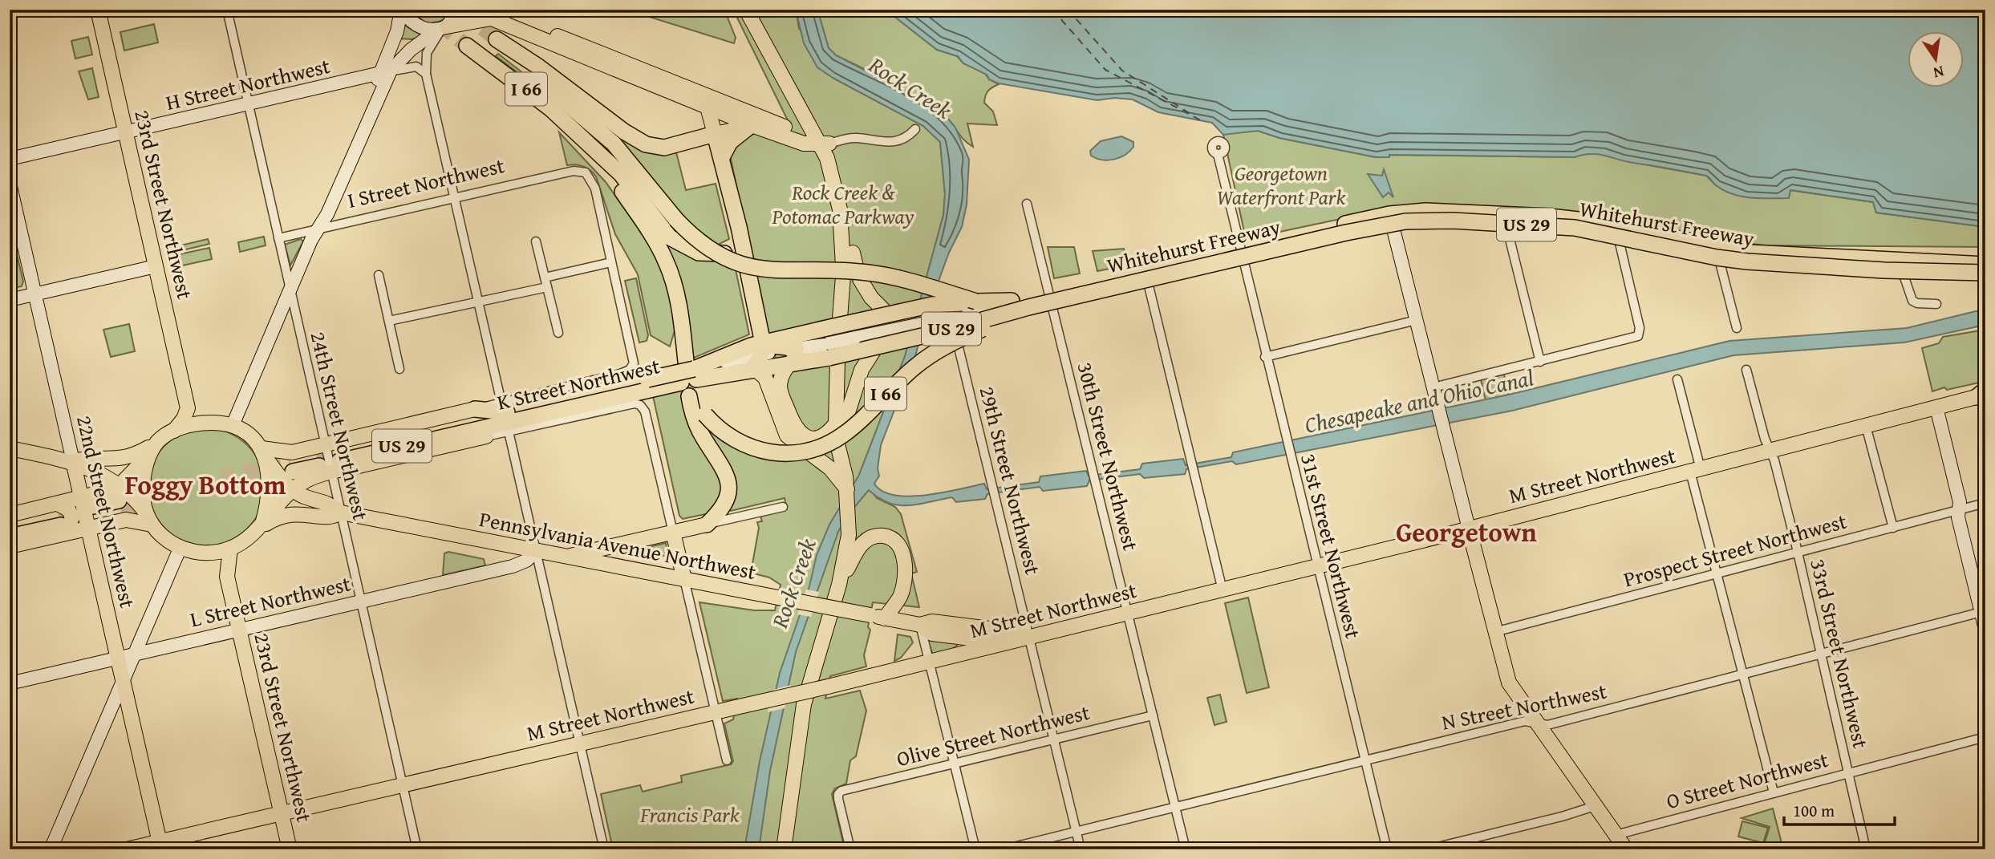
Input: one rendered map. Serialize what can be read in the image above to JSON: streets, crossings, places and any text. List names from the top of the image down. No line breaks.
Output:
{"streets":{"highway":["I 66","Whitehurst Freeway","US 29","K Street Northwest"],"main road":["H Street Northwest","23rd Street Northwest","M Street Northwest","22nd Street Northwest","Pennsylvania Avenue Northwest","L Street Northwest"],"street":["I Street Northwest","24th Street Northwest","30th Street Northwest","29th Street Northwest","31st Street Northwest","Prospect Street Northwest","33rd Street Northwest","N Street Northwest","Olive Street Northwest","O Street Northwest"]},"crossings":[["H Street Northwest","23rd Street Northwest"],["H Street Northwest","24th Street Northwest"],["I 66","Whitehurst Freeway"],["I 66","K Street Northwest"],["I Street Northwest","K Street Northwest"],["I Street Northwest","24th Street Northwest"],["23rd Street Northwest","K Street Northwest"],["23rd Street Northwest","M Street Northwest"],["23rd Street Northwest","Pennsylvania Avenue Northwest"],["23rd Street Northwest","L Street Northwest"],["Whitehurst Freeway","US 29"],["Whitehurst Freeway","K Street Northwest"],["K Street Northwest","24th Street Northwest"],["K Street Northwest","Pennsylvania Avenue Northwest"],["24th Street Northwest","M Street Northwest"],["24th Street Northwest","Pennsylvania Avenue Northwest"],["24th Street Northwest","L Street Northwest"],["30th Street Northwest","M Street Northwest"],["30th Street Northwest","N Street Northwest"],["30th Street Northwest","Olive Street Northwest"],["M Street Northwest","29th Street Northwest"],["M Street Northwest","22nd Street Northwest"],["M Street Northwest","Pennsylvania Avenue Northwest"],["M Street Northwest","31st Street Northwest"],["M Street Northwest","33rd Street Northwest"],["29th Street Northwest","Pennsylvania Avenue Northwest"],["29th Street Northwest","N Street Northwest"],["29th Street Northwest","Olive Street Northwest"],["22nd Street Northwest","L Street Northwest"],["Pennsylvania Avenue Northwest","L Street Northwest"],["31st Street Northwest","N Street Northwest"],["Prospect Street Northwest","33rd Street Northwest"],["33rd Street Northwest","N Street Northwest"],["33rd Street Northwest","O Street Northwest"]],"districts":["Foggy Bottom","Georgetown"],"water":["Rock Creek","Chesapeake and Ohio Canal"],"parks":["Georgetown Waterfront Park","Rock Creek & Potomac Parkway","Francis Park"],"scale_bar":"100 m","north":"bottom"}
